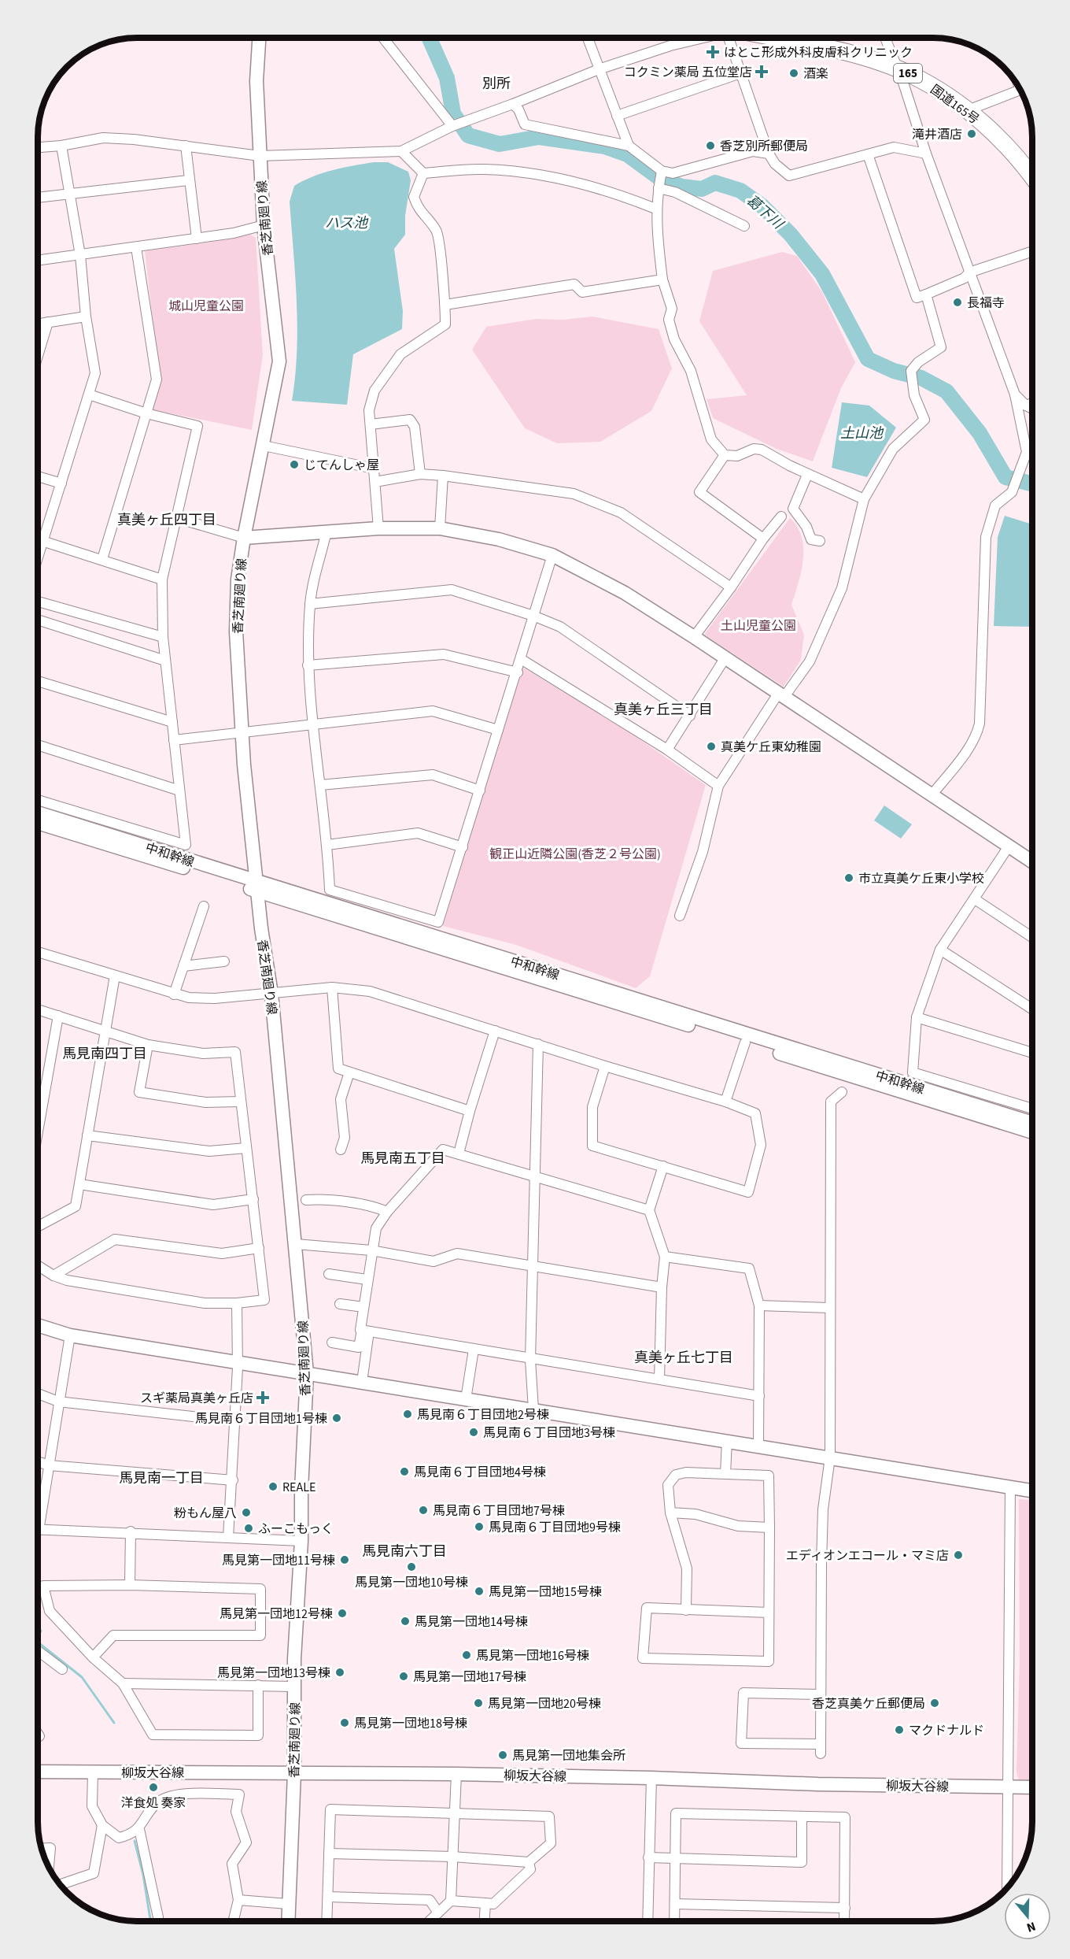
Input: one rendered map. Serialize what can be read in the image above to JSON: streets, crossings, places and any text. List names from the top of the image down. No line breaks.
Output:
{"streets":{"highway":["165","国道165号"],"street":["香芝南廻り線","中和幹線","柳坂大谷線"]},"crossings":[["香芝南廻り線","中和幹線"],["香芝南廻り線","柳坂大谷線"]],"districts":["別所","真美ヶ丘四丁目","真美ヶ丘三丁目","馬見南四丁目","馬見南五丁目","真美ヶ丘七丁目","馬見南一丁目","馬見南六丁目"],"water":["葛下川","ハス池","土山池"],"parks":["城山児童公園","土山児童公園","観正山近隣公園(香芝２号公園)"],"places":{"health":["はとこ形成外科皮膚科クリニック","コクミン薬局 五位堂店","スギ薬局真美ヶ丘店"],"other":["酒楽","滝井酒店","香芝別所郵便局","長福寺","じてんしゃ屋","真美ケ丘東幼稚園","市立真美ケ丘東小学校","馬見南６丁目団地2号棟","馬見南６丁目団地1号棟","馬見南６丁目団地3号棟","馬見南６丁目団地4号棟","REALE","馬見南６丁目団地7号棟","粉もん屋八","馬見南６丁目団地9号棟","ふーこもっく","エディオンエコール・マミ店","馬見第一団地11号棟","馬見第一団地10号棟","馬見第一団地15号棟","馬見第一団地12号棟","馬見第一団地14号棟","馬見第一団地16号棟","馬見第一団地13号棟","馬見第一団地17号棟","馬見第一団地20号棟","香芝真美ケ丘郵便局","馬見第一団地18号棟","マクドナルド","馬見第一団地集会所","洋食処 奏家"]},"north":"bottom"}
